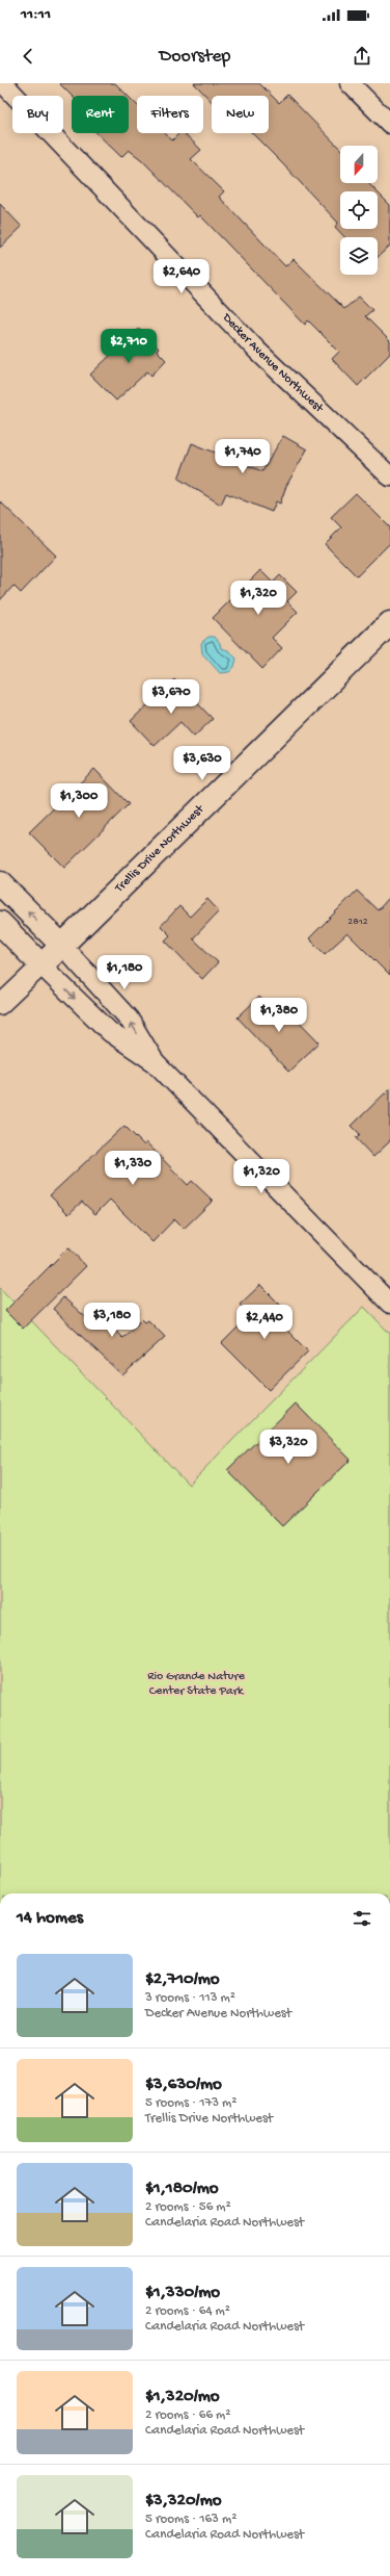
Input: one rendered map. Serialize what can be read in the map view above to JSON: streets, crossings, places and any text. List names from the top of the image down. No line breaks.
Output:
{"streets":{"street":["Decker Avenue Northwest","Trellis Drive Northwest"]},"parks":["Rio Grande Nature Center State Park"],"house_numbers":["2812"],"north":"bottom","page":{"status":"11:11","header":"Doorstep","chip":["Buy","Rent","Filters","New"],"price":["$2,640","$2,710","$1,740","$1,320","$3,670","$3,630","$1,300","$1,180","$1,380","$1,330","$1,320","$3,180","$2,440","$3,320"],"heading":"14 homes","list":[{"name":"$2,710/mo","note":"3 rooms · 113 m² · Decker Avenue Northwest"},{"name":"$3,630/mo","note":"5 rooms · 173 m² · Trellis Drive Northwest"},{"name":"$1,180/mo","note":"2 rooms · 56 m² · Candelaria Road Northwest"},{"name":"$1,330/mo","note":"2 rooms · 64 m² · Candelaria Road Northwest"},{"name":"$1,320/mo","note":"2 rooms · 66 m² · Candelaria Road Northwest"},{"name":"$3,320/mo","note":"5 rooms · 163 m² · Candelaria Road Northwest"}]}}
